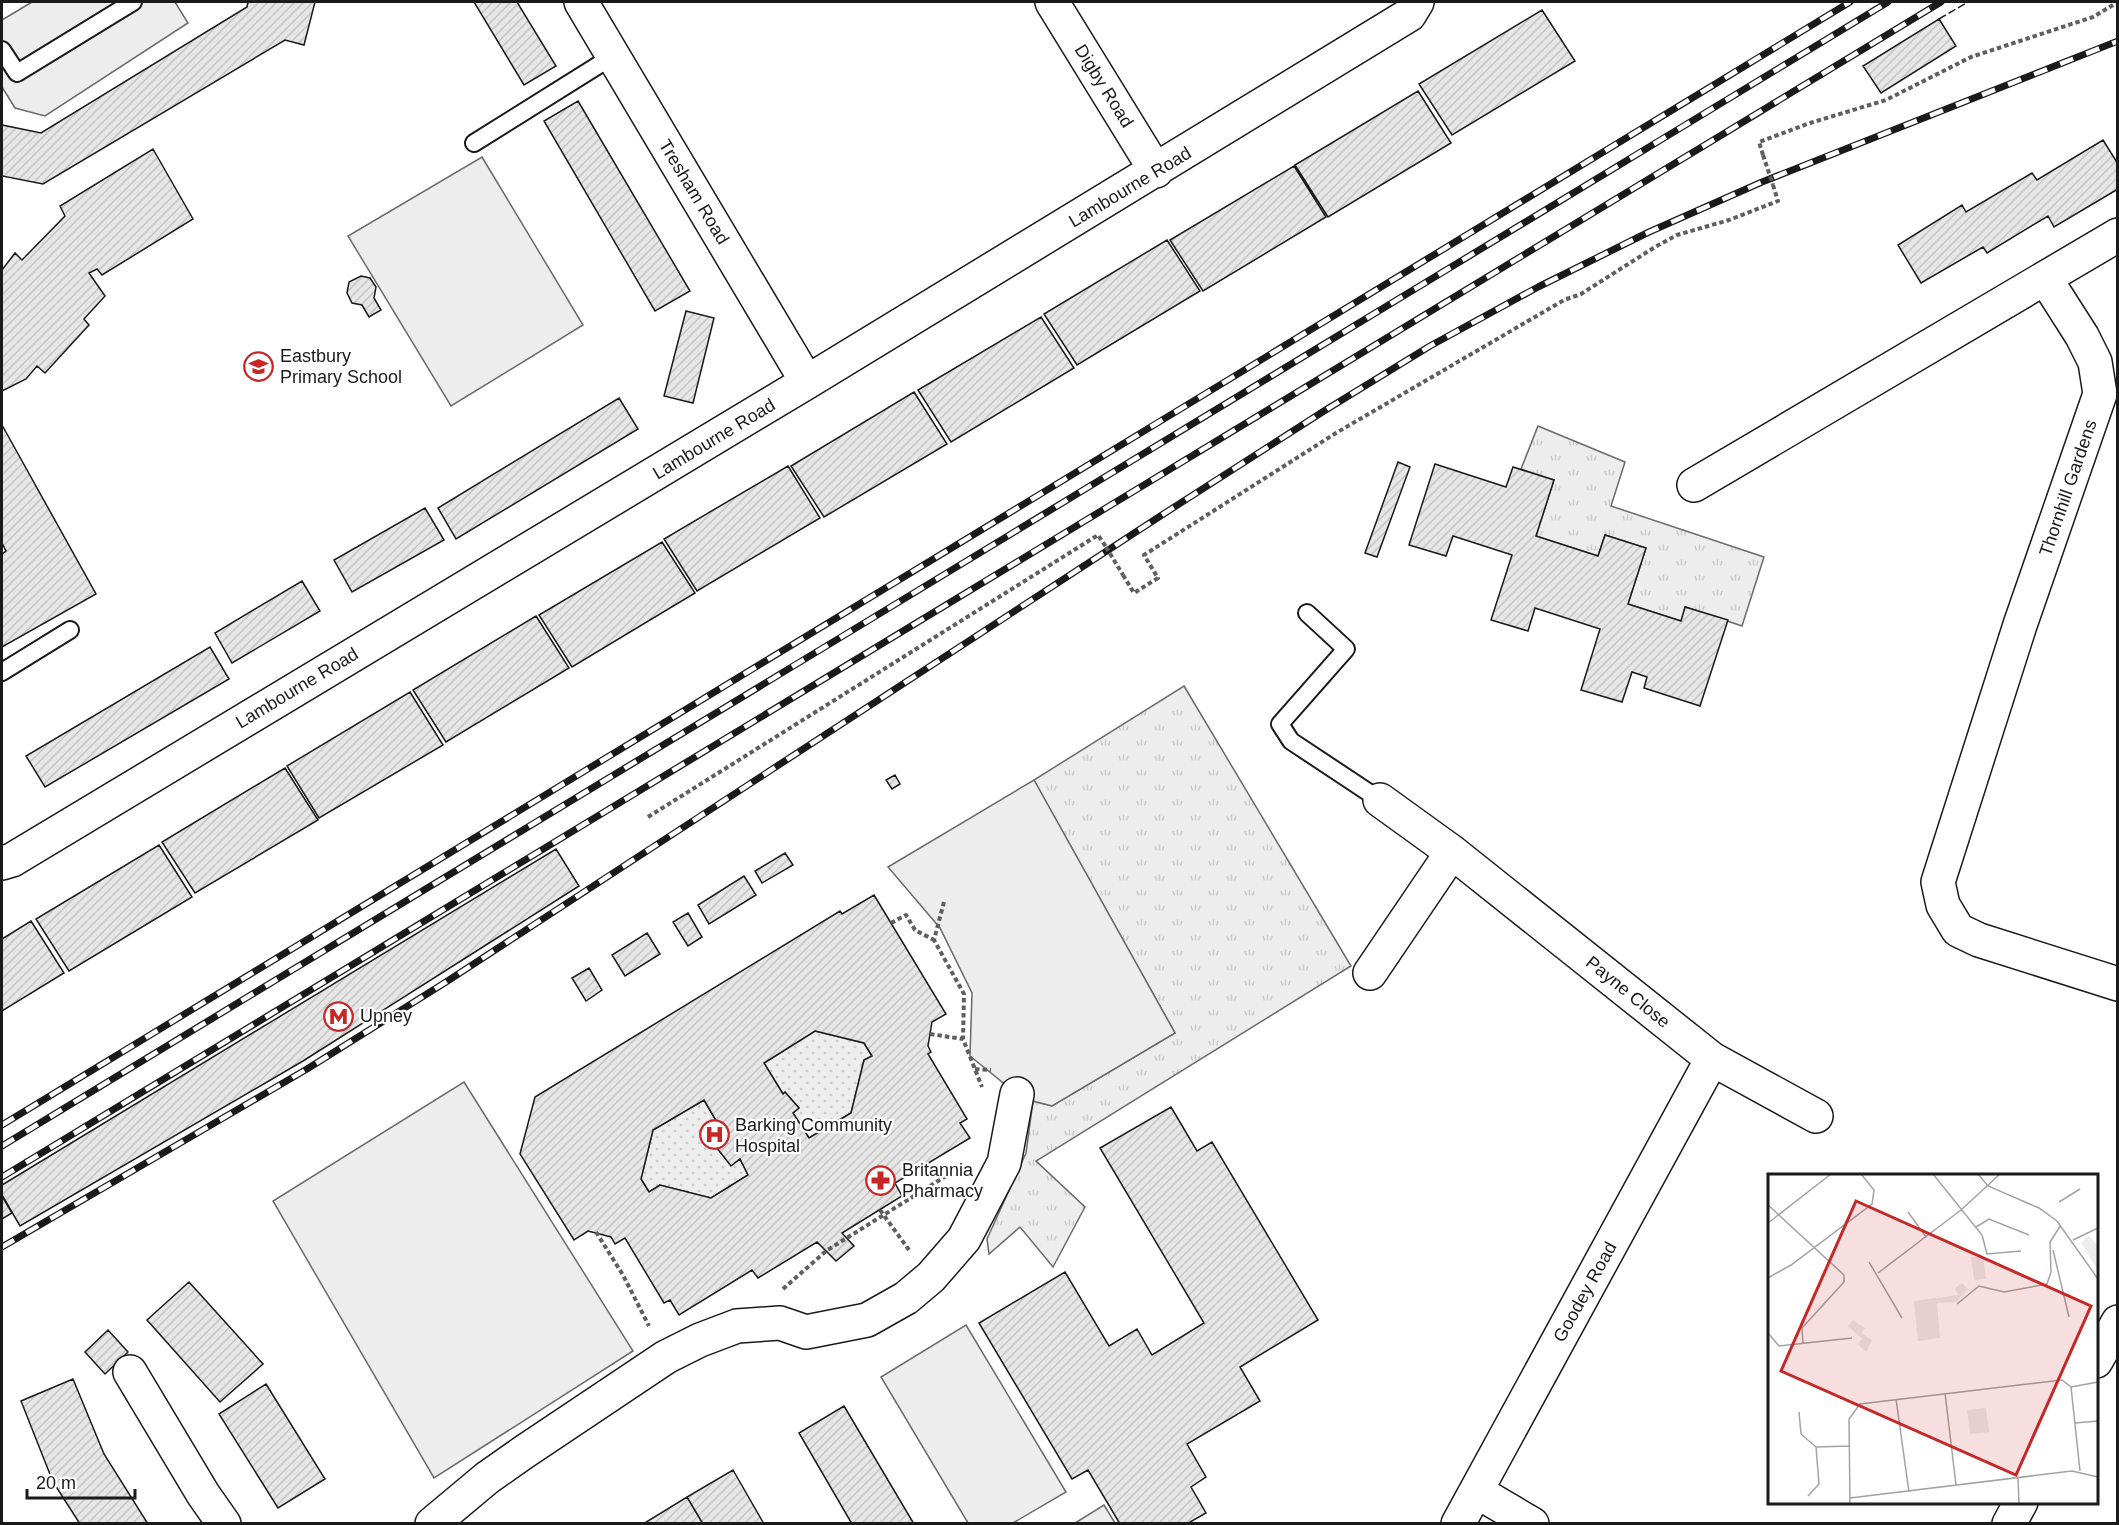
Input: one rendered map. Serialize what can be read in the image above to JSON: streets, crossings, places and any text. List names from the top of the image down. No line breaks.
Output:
{"streets":{"street":["Digby Road","Lambourne Road","Tresham Road","Thornhill Gardens","Payne Close","Goodey Road"]},"crossings":[["Digby Road","Lambourne Road"],["Lambourne Road","Tresham Road"],["Payne Close","Goodey Road"]],"places":{"school or university":["Eastbury Primary School"],"metro station":["Upney"],"hospital":["Barking Community Hospital"],"pharmacy":["Britannia Pharmacy"]},"scale_bar":"20 m"}
